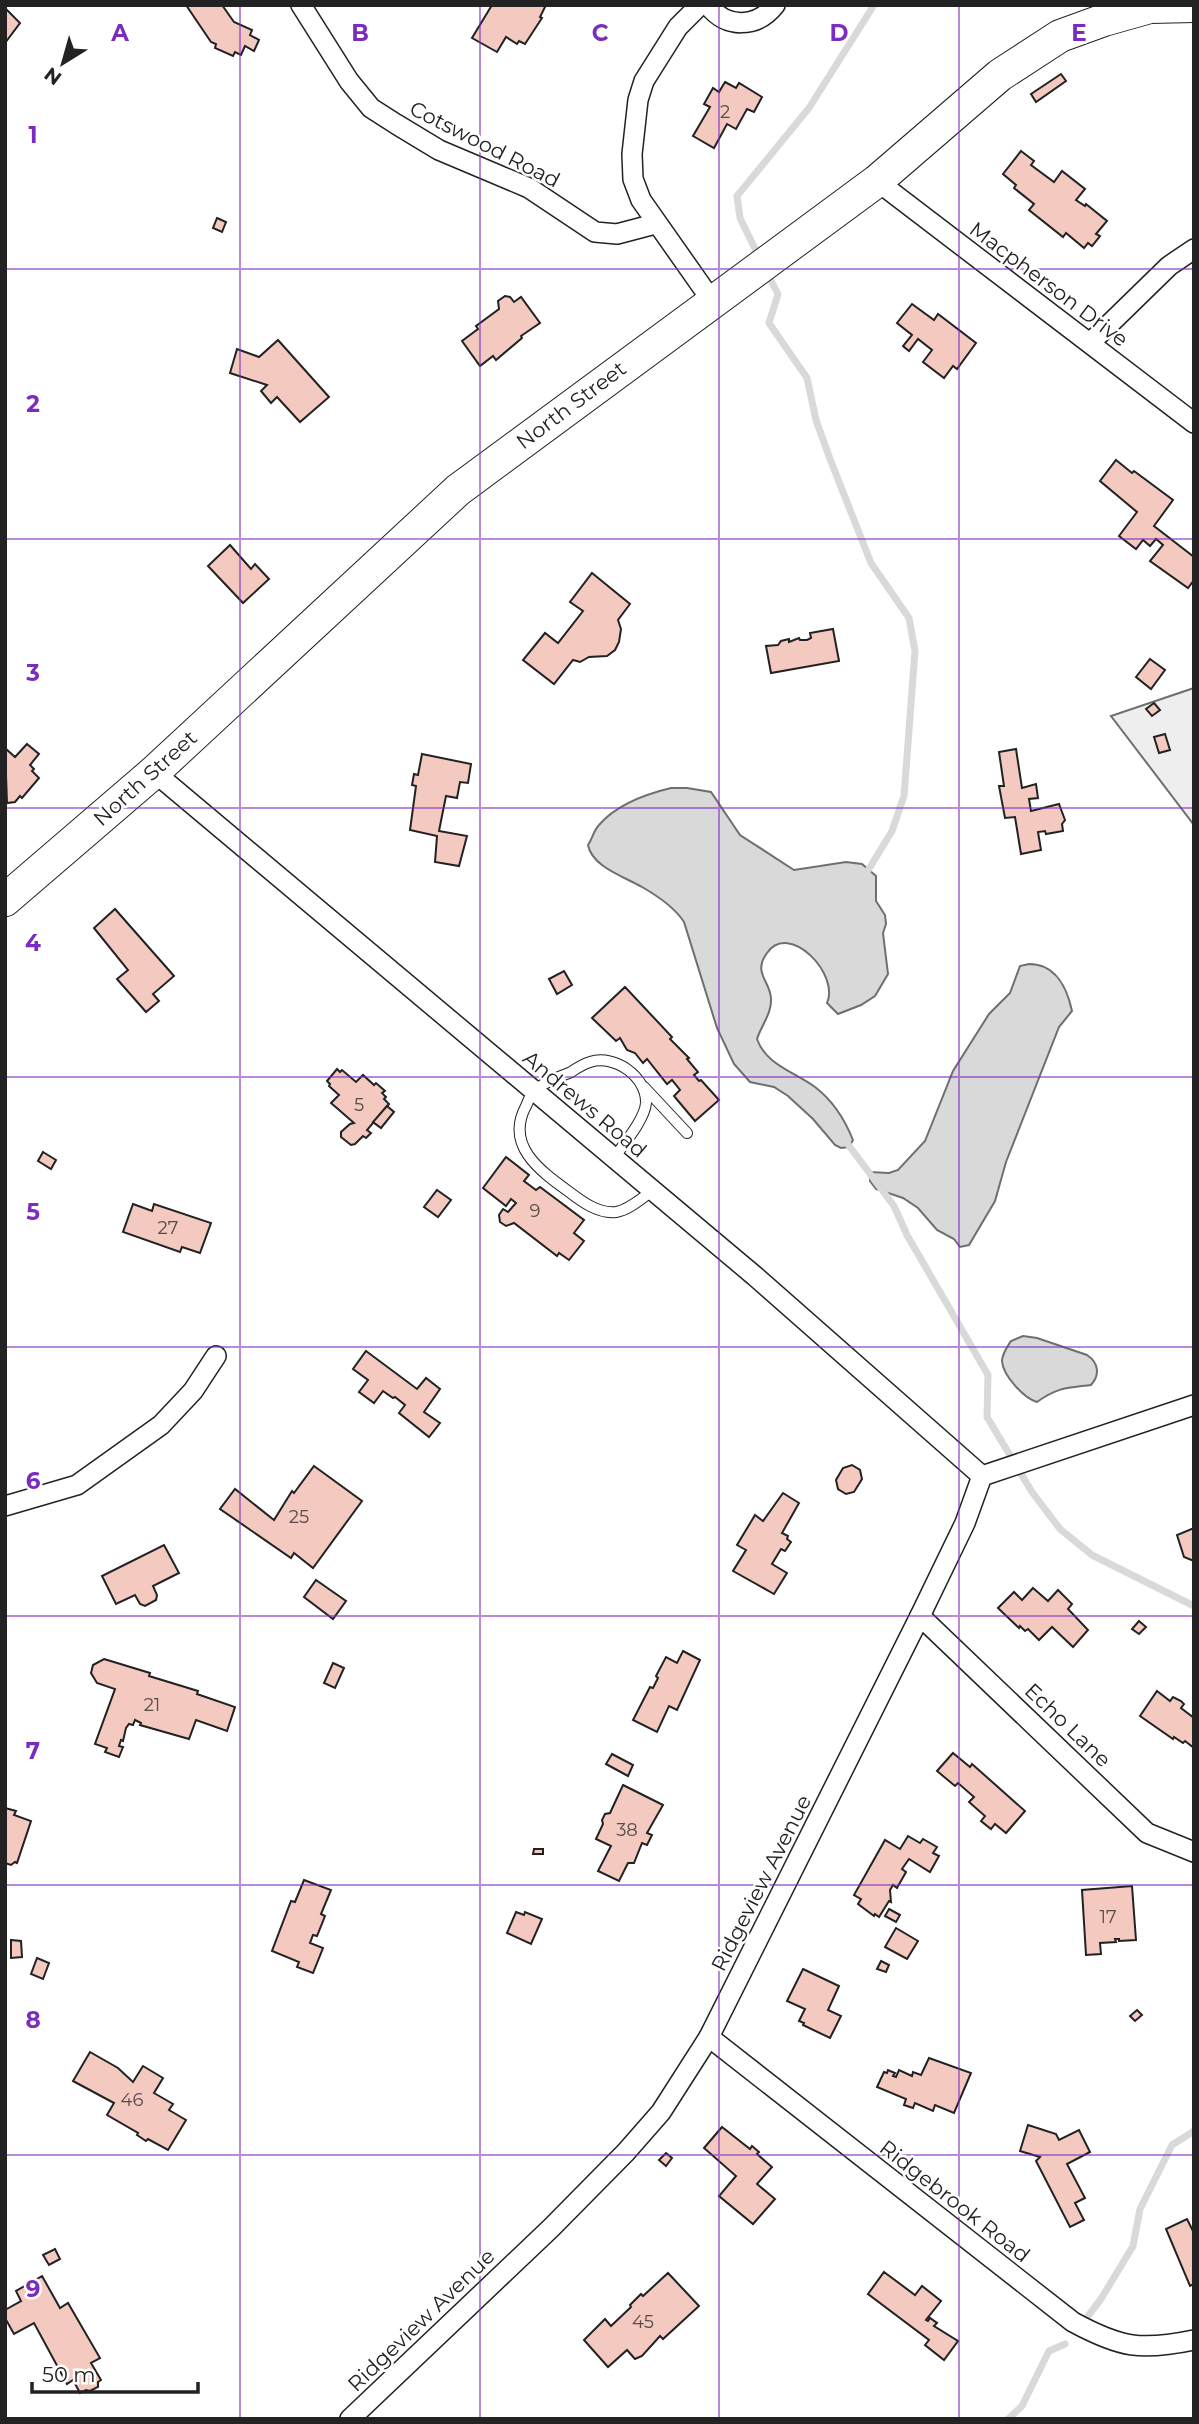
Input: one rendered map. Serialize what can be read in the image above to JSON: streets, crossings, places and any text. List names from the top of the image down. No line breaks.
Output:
{"streets":{"main road":["North Street"],"street":["Cotswood Road","Macpherson Drive","Andrews Road","Echo Lane","Ridgeview Avenue","Ridgebrook Road"]},"crossings":[["Macpherson Drive","North Street"],["North Street","Andrews Road"],["Andrews Road","Ridgeview Avenue"],["Echo Lane","Ridgeview Avenue"],["Ridgeview Avenue","Ridgebrook Road"]],"house_numbers":["2","5","9","27","25","21","38","17","46","45"],"scale_bar":"50 m","north":"bottom left","grid":{"columns":["A","B","C","D","E"],"rows":["1","2","3","4","5","6","7","8","9"]}}
